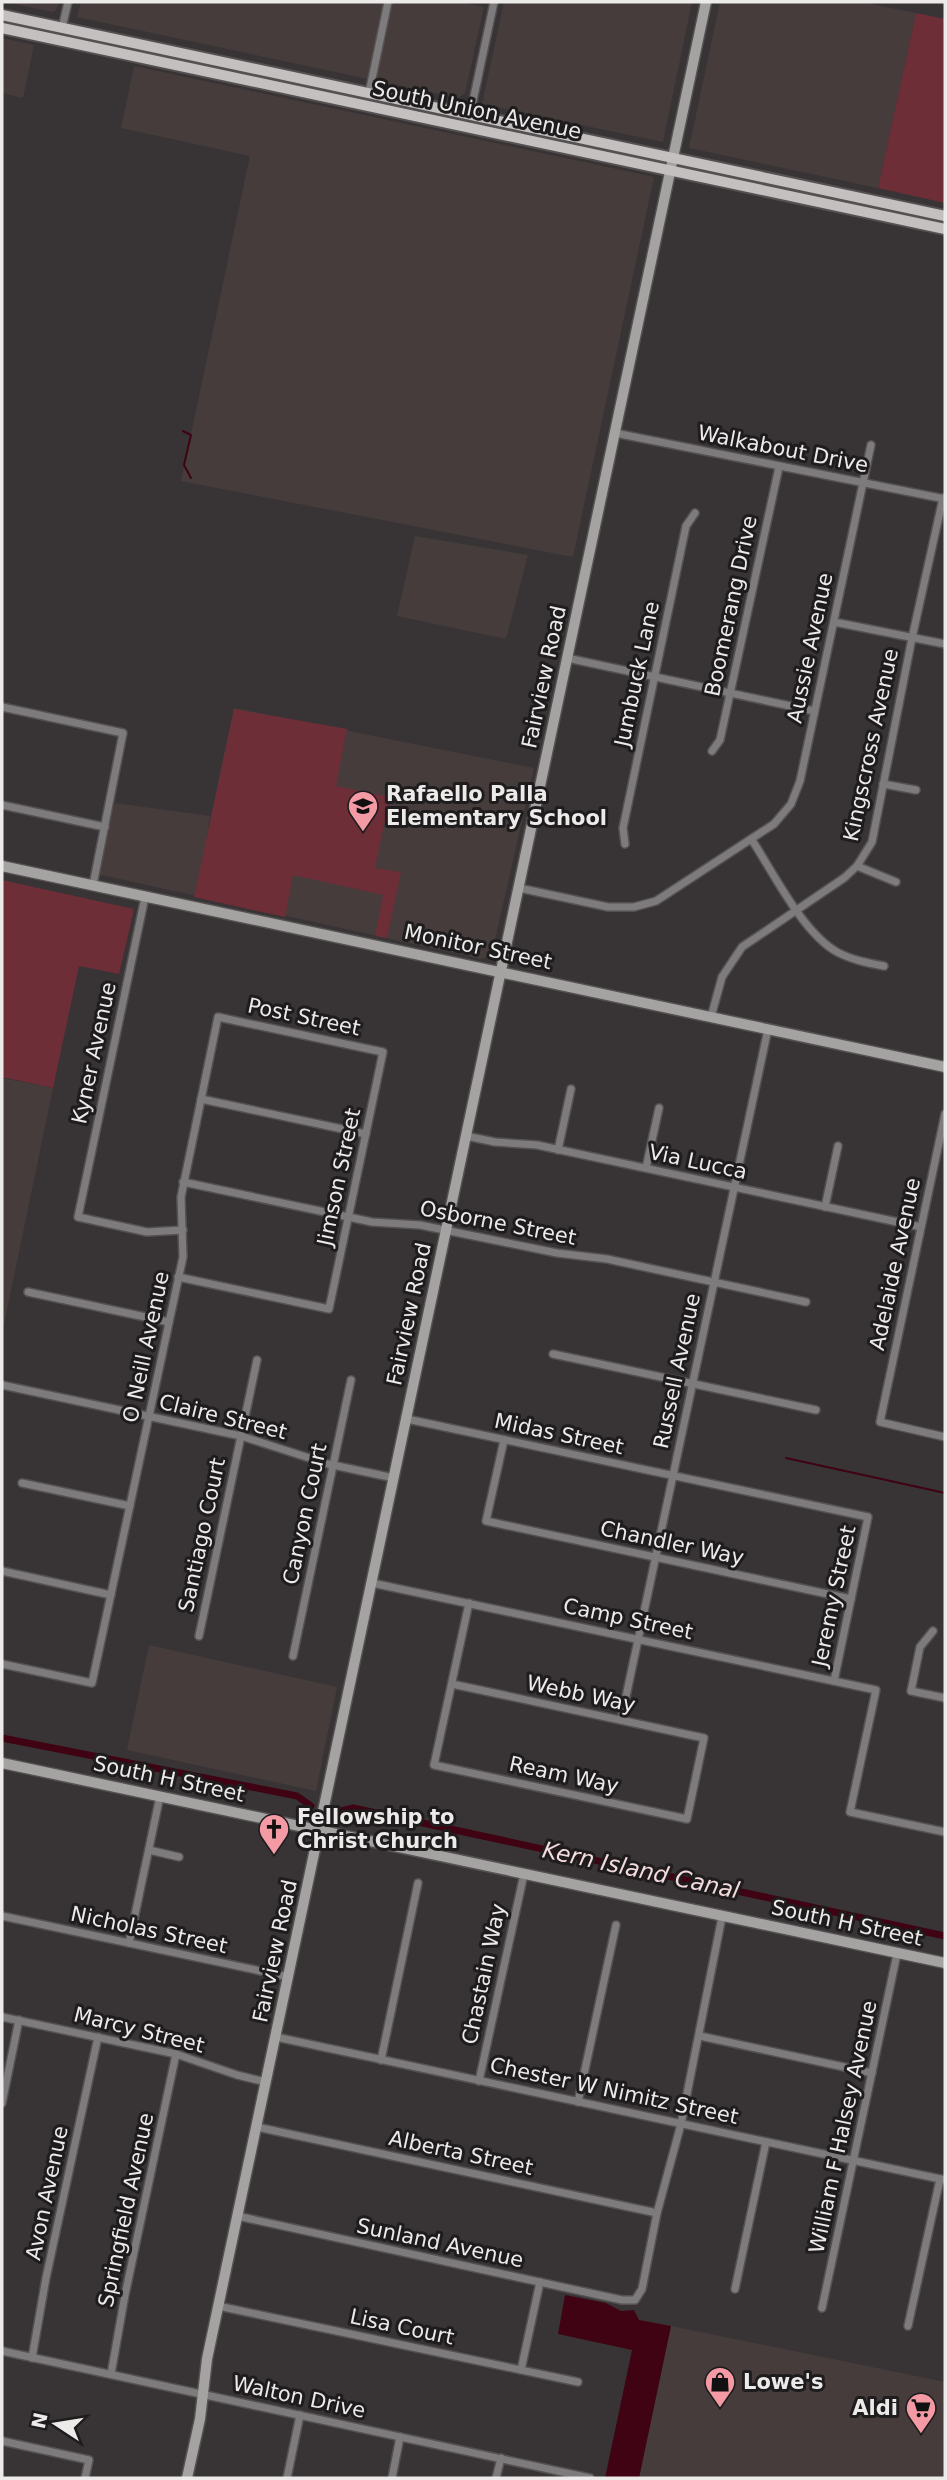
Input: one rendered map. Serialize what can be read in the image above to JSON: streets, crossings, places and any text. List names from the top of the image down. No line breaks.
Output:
{"streets":{"main road":["South Union Avenue"],"street":["Walkabout Drive","Boomerang Drive","Aussie Avenue","Jumbuck Lane","Fairview Road","Kingscross Avenue","Monitor Street","Post Street","Kyner Avenue","Via Lucca","Jimson Street","Osborne Street","Adelaide Avenue","O Neill Avenue","Russell Avenue","Claire Street","Midas Street","Canyon Court","Santiago Court","Chandler Way","Jeremy Street","Camp Street","Webb Way","Ream Way","South H Street","Nicholas Street","Chastain Way","Marcy Street","Chester W Nimitz Street","William F Halsey Avenue","Alberta Street","Avon Avenue","Springfield Avenue","Sunland Avenue","Lisa Court","Walton Drive"]},"crossings":[["South Union Avenue","Fairview Road"],["Walkabout Drive","Boomerang Drive"],["Walkabout Drive","Aussie Avenue"],["Walkabout Drive","Fairview Road"],["Walkabout Drive","Kingscross Avenue"],["Aussie Avenue","Fairview Road"],["Fairview Road","Monitor Street"],["Fairview Road","Via Lucca"],["Fairview Road","Osborne Street"],["Fairview Road","Claire Street"],["Fairview Road","Midas Street"],["Fairview Road","Camp Street"],["Fairview Road","South H Street"],["Fairview Road","Nicholas Street"],["Fairview Road","Marcy Street"],["Fairview Road","Chester W Nimitz Street"],["Fairview Road","Alberta Street"],["Fairview Road","Sunland Avenue"],["Fairview Road","Lisa Court"],["Fairview Road","Walton Drive"],["Kingscross Avenue","Monitor Street"],["Monitor Street","Kyner Avenue"],["Monitor Street","Russell Avenue"],["Post Street","Jimson Street"],["Post Street","O Neill Avenue"],["Kyner Avenue","O Neill Avenue"],["Via Lucca","Adelaide Avenue"],["Via Lucca","Russell Avenue"],["Jimson Street","Osborne Street"],["Jimson Street","O Neill Avenue"],["Osborne Street","O Neill Avenue"],["Osborne Street","Russell Avenue"],["O Neill Avenue","Claire Street"],["Russell Avenue","Midas Street"],["Russell Avenue","Chandler Way"],["Russell Avenue","Camp Street"],["Russell Avenue","Webb Way"],["Claire Street","Canyon Court"],["Claire Street","Santiago Court"],["Midas Street","Chandler Way"],["Midas Street","Jeremy Street"],["Chandler Way","Jeremy Street"],["Jeremy Street","Camp Street"],["Webb Way","Ream Way"],["South H Street","Chastain Way"],["South H Street","William F Halsey Avenue"],["Chastain Way","Chester W Nimitz Street"],["Marcy Street","Avon Avenue"],["Marcy Street","Springfield Avenue"],["Chester W Nimitz Street","William F Halsey Avenue"],["Alberta Street","Sunland Avenue"],["Avon Avenue","Walton Drive"],["Springfield Avenue","Walton Drive"]],"water":["Kern Island Canal"],"places":{"school or university":["Rafaello Palla Elementary School"],"church":["Fellowship to Christ Church"],"shop":["Lowe's"],"supermarket":["Aldi"]},"north":"left"}
